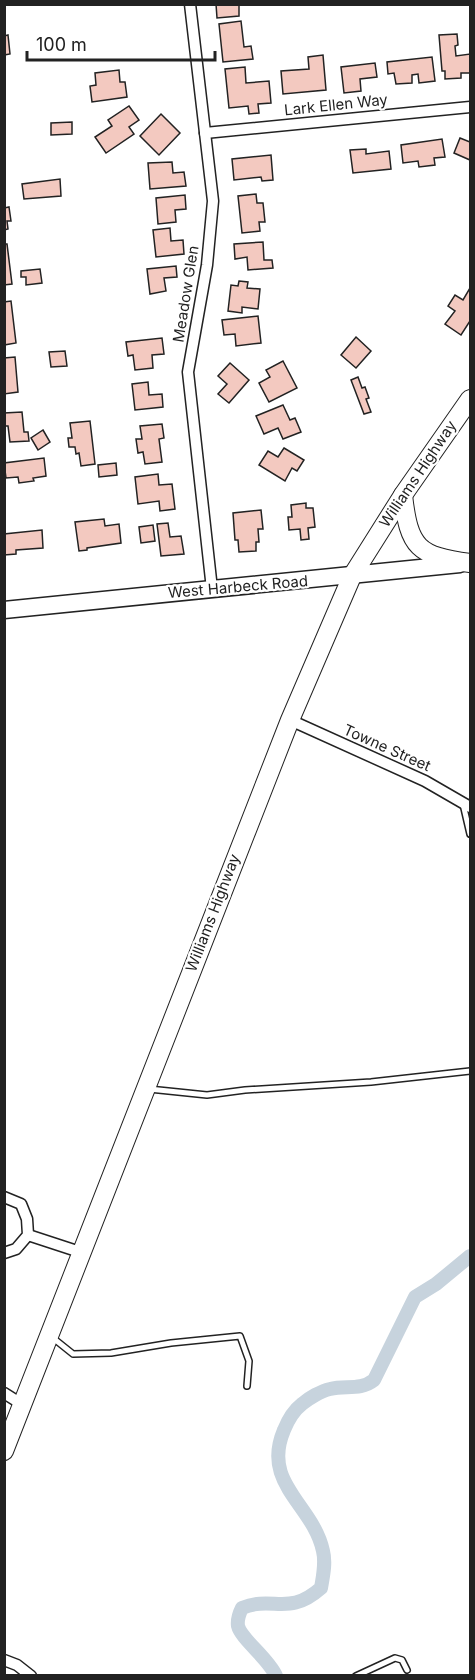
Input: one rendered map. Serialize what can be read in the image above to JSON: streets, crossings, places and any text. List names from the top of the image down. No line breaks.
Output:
{"streets":{"main road":["Williams Highway"],"street":["Lark Ellen Way","Meadow Glen","West Harbeck Road","Towne Street"]},"crossings":[["Lark Ellen Way","Meadow Glen"],["Meadow Glen","West Harbeck Road"],["Williams Highway","West Harbeck Road"],["Williams Highway","Towne Street"]],"scale_bar":"100 m"}
